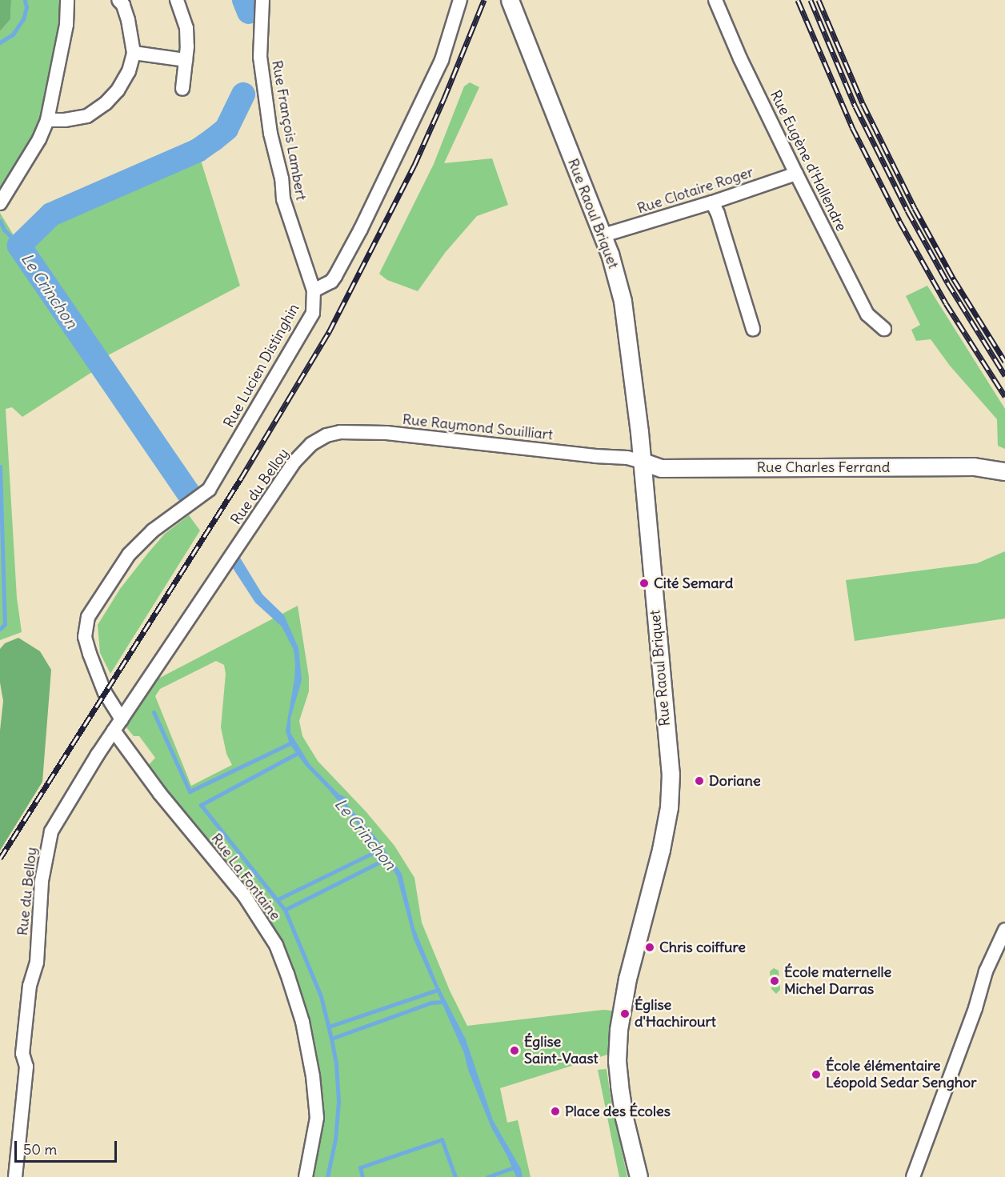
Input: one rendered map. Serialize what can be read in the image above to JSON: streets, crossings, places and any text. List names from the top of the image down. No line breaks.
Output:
{"streets":{"street":["Rue François Lambert","Rue Eugène d'Hallendre","Rue Clotaire Roger","Rue Raoul Briquet","Rue Lucien Distinghin","Rue Raymond Souilliart","Rue Charles Ferrand","Rue du Belloy","Rue La Fontaine"]},"crossings":[["Rue François Lambert","Rue Lucien Distinghin"],["Rue Eugène d'Hallendre","Rue Clotaire Roger"],["Rue Clotaire Roger","Rue Raoul Briquet"],["Rue Raoul Briquet","Rue Raymond Souilliart"],["Rue Raoul Briquet","Rue Charles Ferrand"],["Rue Lucien Distinghin","Rue du Belloy"],["Rue Raymond Souilliart","Rue Charles Ferrand"],["Rue Raymond Souilliart","Rue du Belloy"],["Rue du Belloy","Rue La Fontaine"]],"water":["Le Crinchon"],"places":["Cité Semard","Doriane","Chris coiffure","École maternelle Michel Darras","Église d'Hachirourt","Église Saint-Vaast","École élémentaire Léopold Sedar Senghor","Place des Écoles"],"scale_bar":"50 m"}
